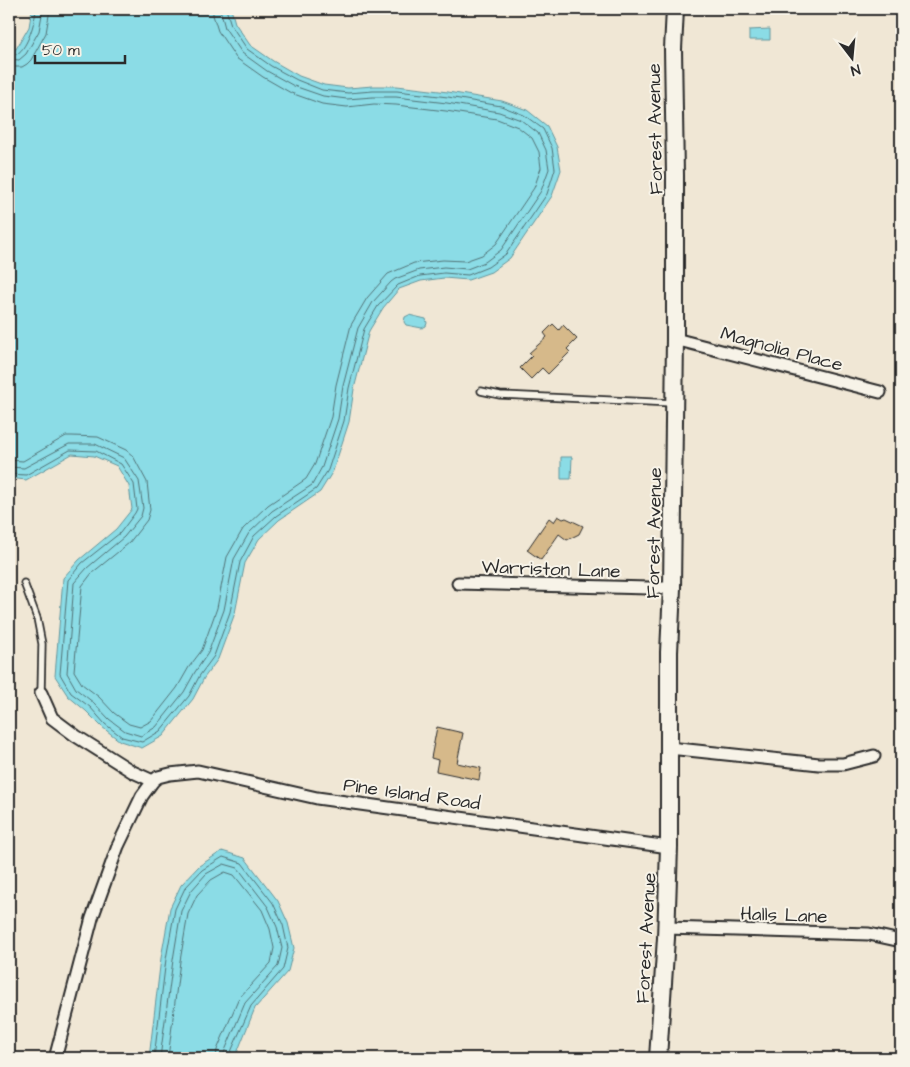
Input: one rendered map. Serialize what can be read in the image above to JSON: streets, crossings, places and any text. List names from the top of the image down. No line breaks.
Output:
{"streets":{"street":["Forest Avenue","Magnolia Place","Warriston Lane","Pine Island Road","Halls Lane"]},"crossings":[["Forest Avenue","Magnolia Place"],["Forest Avenue","Warriston Lane"],["Forest Avenue","Pine Island Road"],["Forest Avenue","Halls Lane"]],"scale_bar":"50 m","north":"bottom"}
